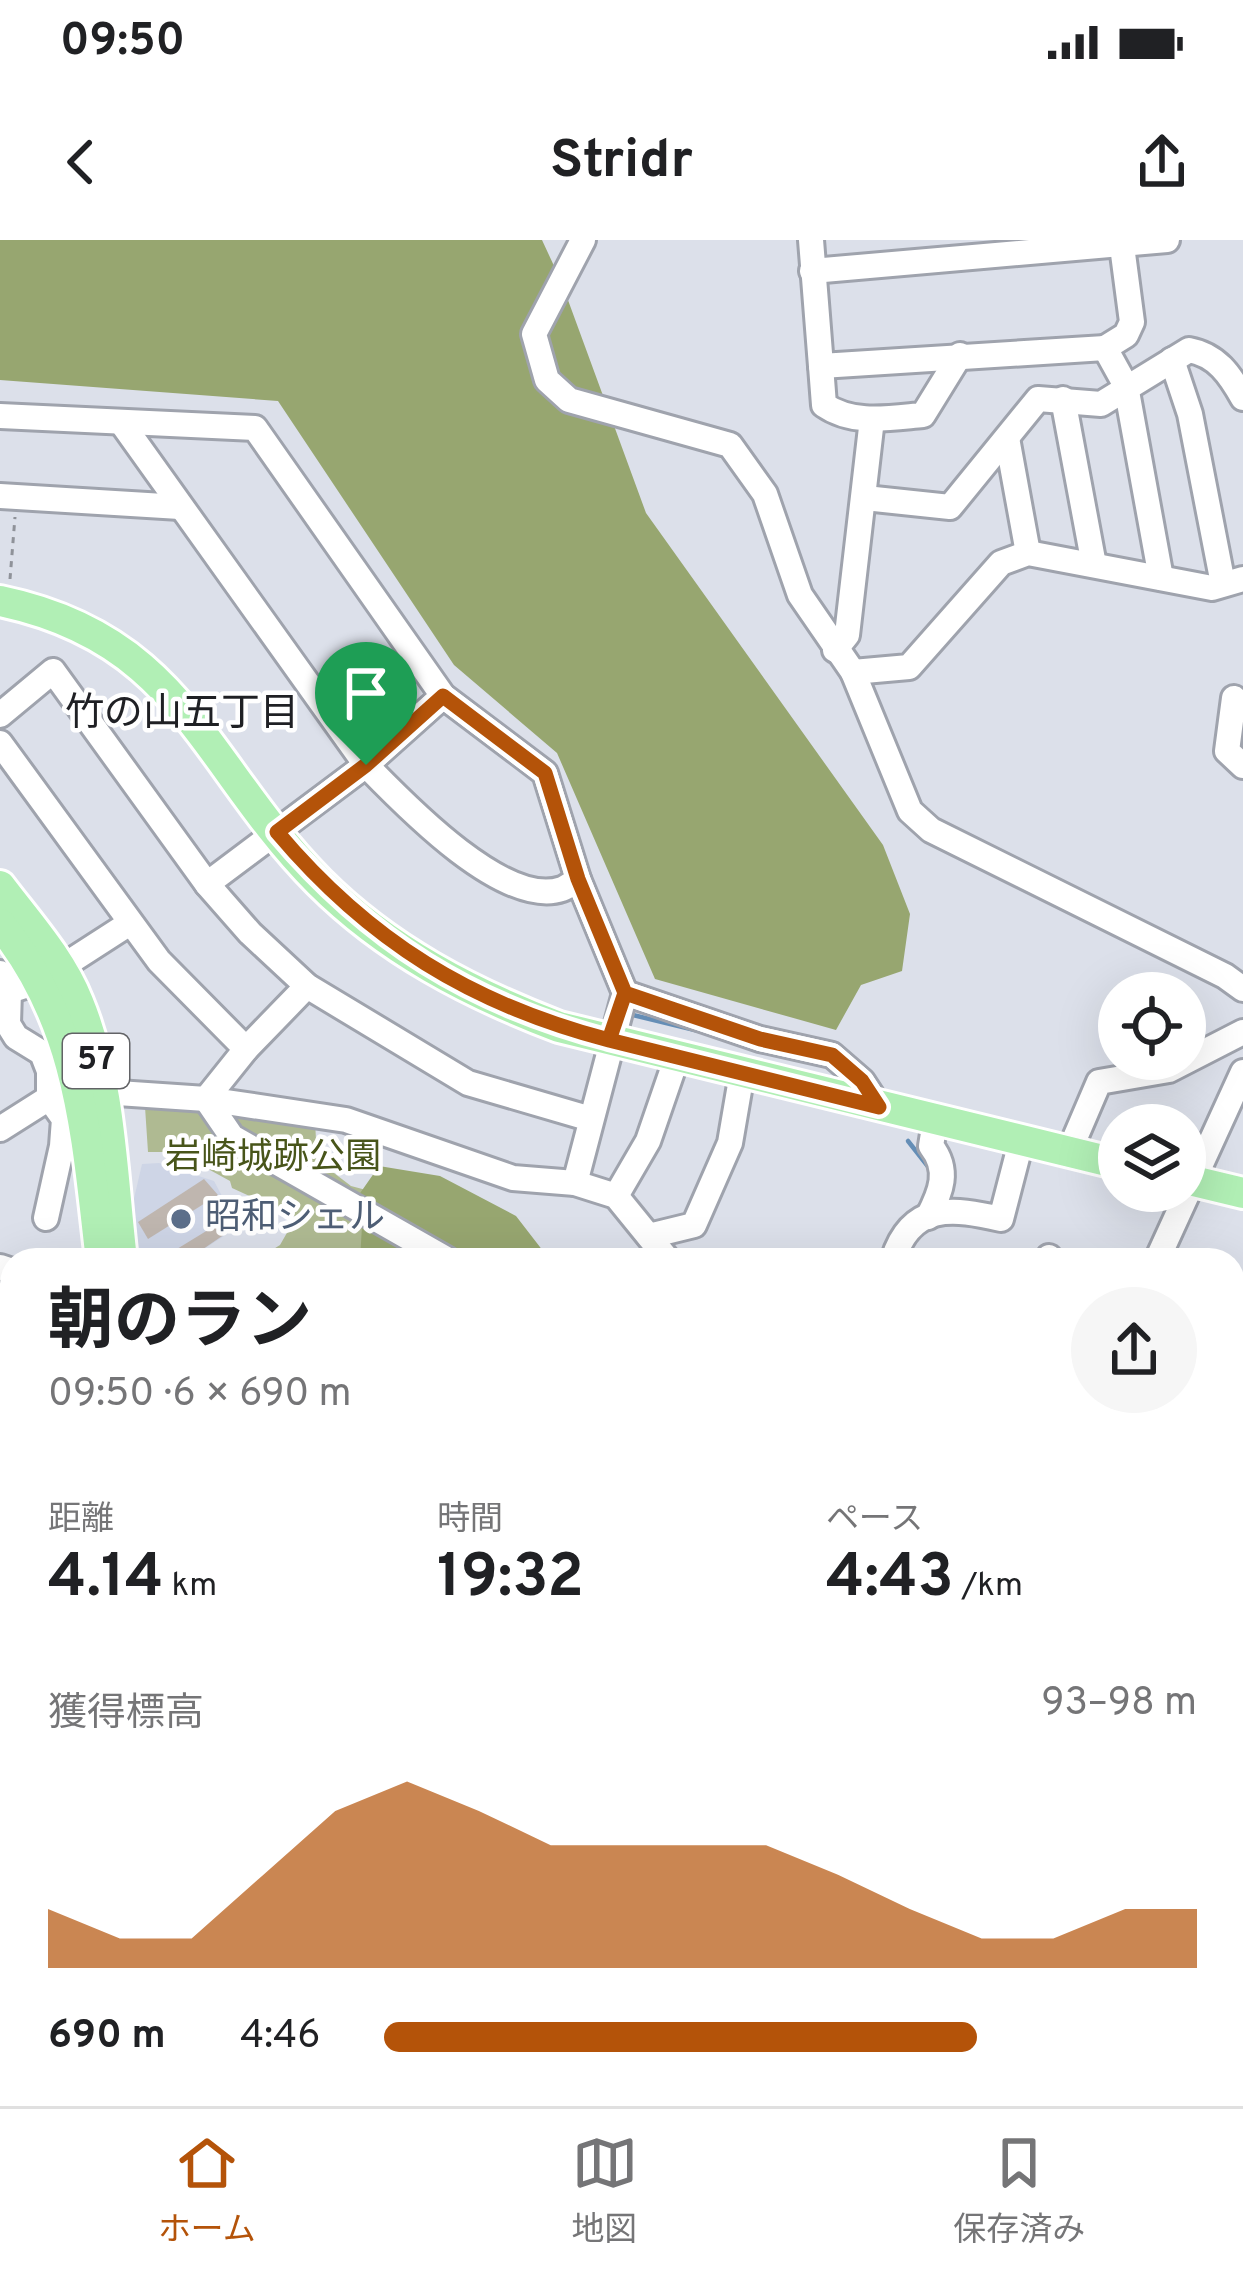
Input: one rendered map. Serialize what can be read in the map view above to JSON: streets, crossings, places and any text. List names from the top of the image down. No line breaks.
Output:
{"streets":{"main road":["57"]},"districts":["竹の山五丁目"],"parks":["岩崎城跡公園"],"places":["昭和シェル"],"page":{"status":"09:50","header":"Stridr","heading":["朝のラン","09:50 · 6 × 690 m"],"stats":[["距離","4.14 km"],["時間","19:32"],["ペース","4:43 /km"]],"chart":["獲得標高","93–98 m"],"list":[{"name":"690 m","note":"4:46"}],"tabs":["ホーム","地図","保存済み"]}}
